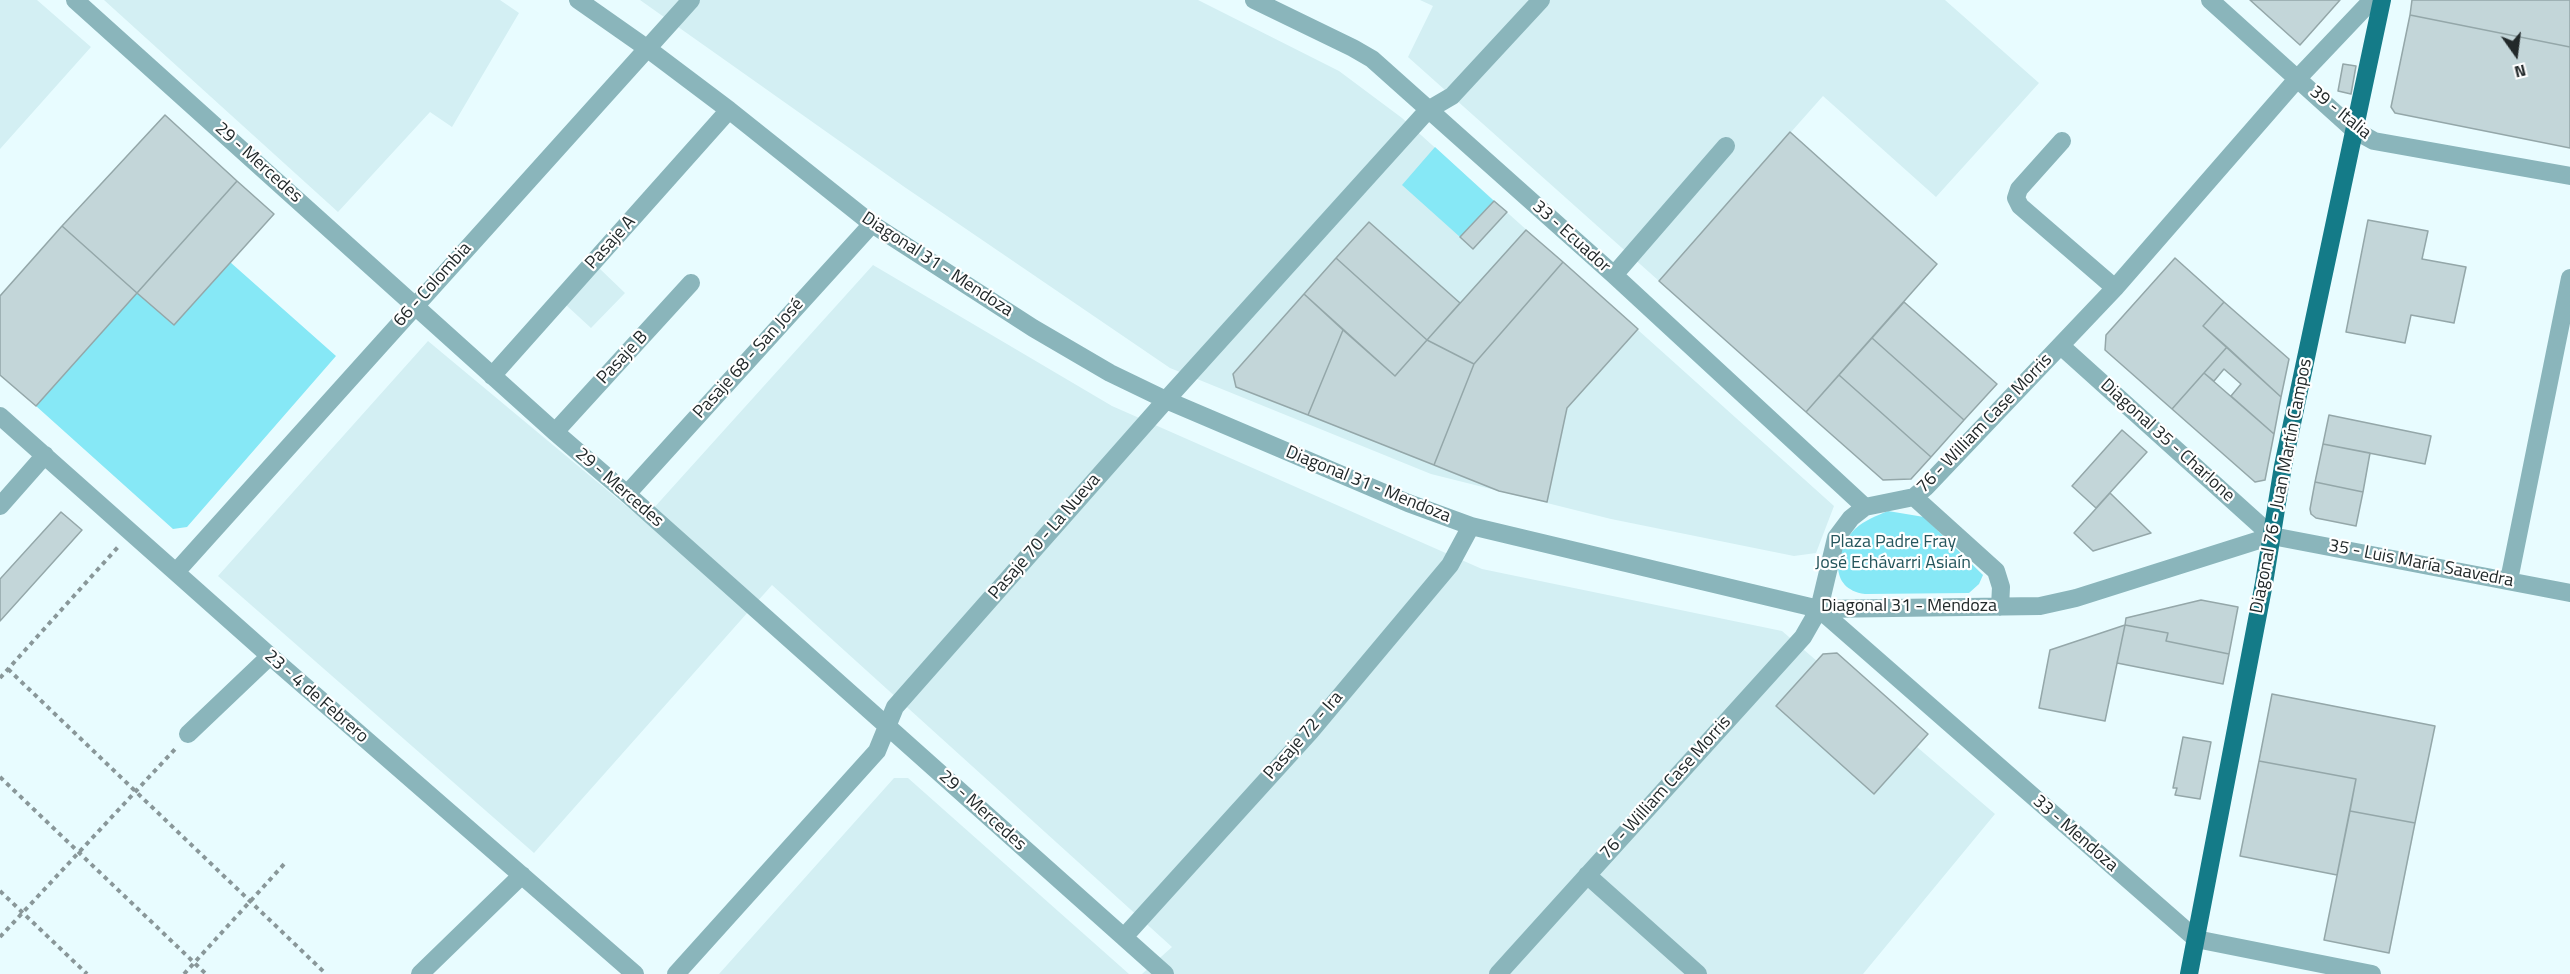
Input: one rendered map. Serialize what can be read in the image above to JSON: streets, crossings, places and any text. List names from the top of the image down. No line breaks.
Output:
{"streets":{"main road":["Diagonal 76 - Juan Martín Campos"],"street":["39 - Italia","29 - Mercedes","33 - Ecuador","Pasaje A","Diagonal 31 - Mendoza","66 - Colombia","Pasaje B","Pasaje 68 - San José","76 - William Case Morris","Diagonal 35 - Charlone","Pasaje 70 - La Nueva","35 - Luis María Saavedra","23 - 4 de Febrero","Pasaje 72 - Ira","33 - Mendoza"]},"crossings":[["39 - Italia","76 - William Case Morris"],["39 - Italia","Diagonal 76 - Juan Martín Campos"],["29 - Mercedes","Pasaje A"],["29 - Mercedes","66 - Colombia"],["29 - Mercedes","Pasaje B"],["29 - Mercedes","Pasaje 68 - San José"],["29 - Mercedes","Pasaje 70 - La Nueva"],["29 - Mercedes","Pasaje 72 - Ira"],["33 - Ecuador","76 - William Case Morris"],["33 - Ecuador","Pasaje 70 - La Nueva"],["Pasaje A","Diagonal 31 - Mendoza"],["Diagonal 31 - Mendoza","66 - Colombia"],["Diagonal 31 - Mendoza","Pasaje 68 - San José"],["Diagonal 31 - Mendoza","76 - William Case Morris"],["Diagonal 31 - Mendoza","Diagonal 35 - Charlone"],["Diagonal 31 - Mendoza","Diagonal 76 - Juan Martín Campos"],["Diagonal 31 - Mendoza","Pasaje 70 - La Nueva"],["Diagonal 31 - Mendoza","35 - Luis María Saavedra"],["Diagonal 31 - Mendoza","Pasaje 72 - Ira"],["Diagonal 31 - Mendoza","33 - Mendoza"],["66 - Colombia","23 - 4 de Febrero"],["76 - William Case Morris","Diagonal 35 - Charlone"],["76 - William Case Morris","33 - Mendoza"],["Diagonal 35 - Charlone","Diagonal 76 - Juan Martín Campos"],["Diagonal 35 - Charlone","35 - Luis María Saavedra"],["Diagonal 76 - Juan Martín Campos","35 - Luis María Saavedra"],["Diagonal 76 - Juan Martín Campos","33 - Mendoza"]],"parks":["Plaza Padre Fray José Echávarri Asiaín"],"north":"bottom"}
